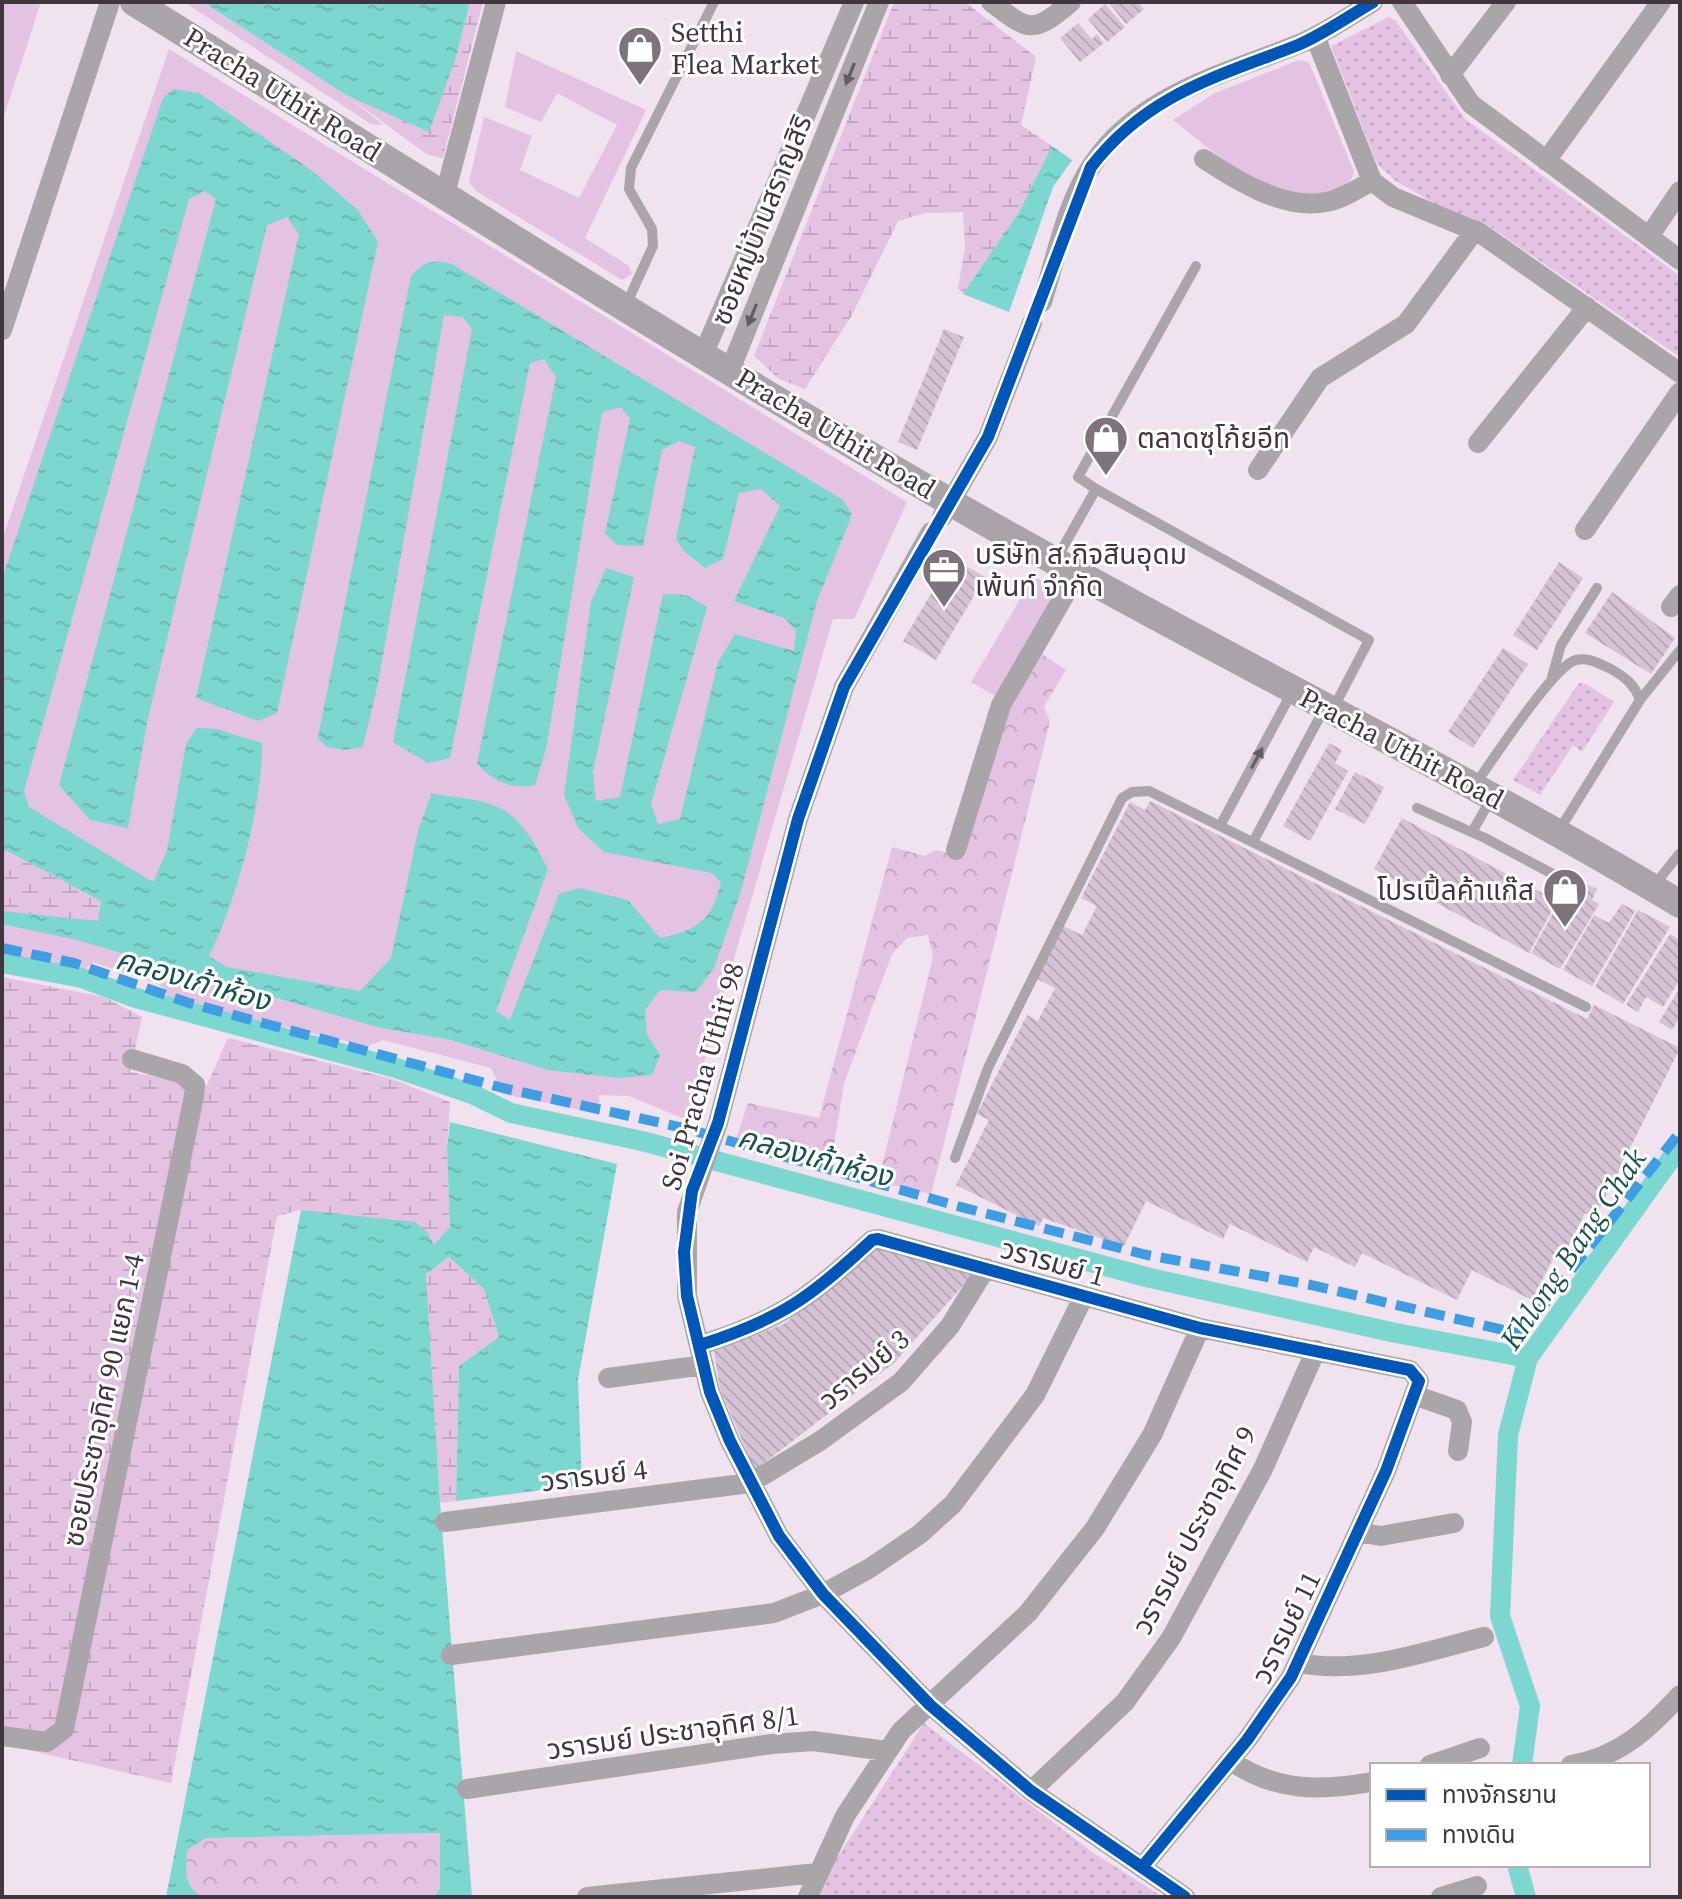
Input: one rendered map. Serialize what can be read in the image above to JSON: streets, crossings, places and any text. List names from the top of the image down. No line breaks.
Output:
{"streets":{"main road":["Pracha Uthit Road"],"street":["ซอยหมู่บ้านสราญสิริ","Soi Pracha Uthit 98","วรารมย์ 1","วรารมย์ 3","ซอยประชาอุทิศ 90 แยก 1-4","วรารมย์ 4","วรารมย์ ประชาอุทิศ 9","วรารมย์ 11","วรารมย์ ประชาอุทิศ 8/1"]},"crossings":[["Pracha Uthit Road","ซอยหมู่บ้านสราญสิริ"],["Pracha Uthit Road","Soi Pracha Uthit 98"],["Soi Pracha Uthit 98","วรารมย์ 1"],["Soi Pracha Uthit 98","วรารมย์ 3"],["Soi Pracha Uthit 98","วรารมย์ 4"],["Soi Pracha Uthit 98","วรารมย์ ประชาอุทิศ 9"],["Soi Pracha Uthit 98","วรารมย์ 11"],["วรารมย์ 1","วรารมย์ 3"],["วรารมย์ 1","วรารมย์ ประชาอุทิศ 9"],["วรารมย์ 1","วรารมย์ 11"],["วรารมย์ 3","วรารมย์ 4"]],"water":["คลองเก้าห้อง","Khlong Bang Chak"],"places":{"shop":["Setthi Flea Market","ตลาดซุโก้ยอีท","โปรเปิ้ลค้าแก๊ส"],"office":["บริษัท ส.กิจสินอุดม เพ้นท์ จำกัด"]},"legend":["ทางจักรยาน","ทางเดิน"]}
